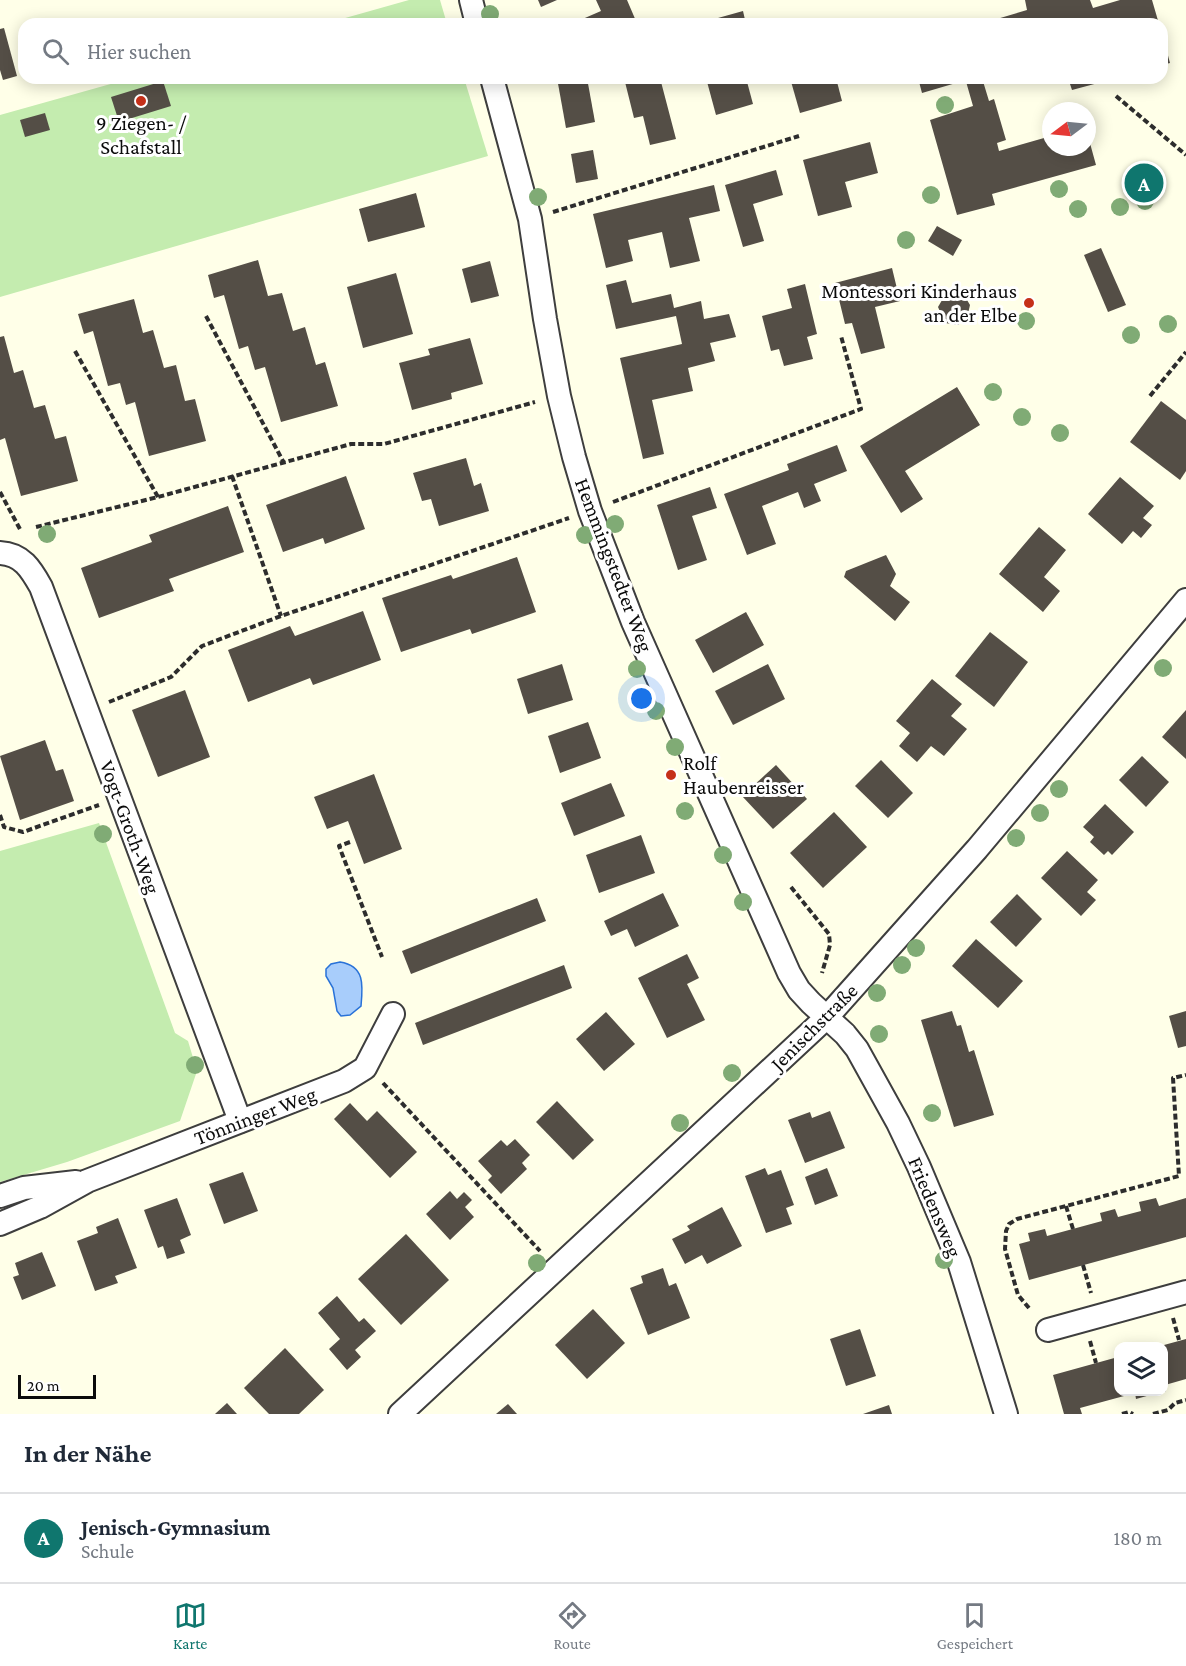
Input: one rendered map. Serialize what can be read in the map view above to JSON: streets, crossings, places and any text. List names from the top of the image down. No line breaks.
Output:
{"streets":{"street":["Hemmingstedter Weg","Vogt-Groth-Weg","Jenischstraße","Tönninger Weg","Friedensweg"]},"crossings":[["Hemmingstedter Weg","Jenischstraße"],["Hemmingstedter Weg","Friedensweg"],["Vogt-Groth-Weg","Tönninger Weg"],["Jenischstraße","Friedensweg"]],"places":["9 Ziegen- / Schafstall","Montessori Kinderhaus an der Elbe","Rolf Haubenreisser"],"scale_bar":"20 m","north":"left","page":{"search":"Hier suchen","pins":"A","scale":"20 m","heading":"In der Nähe","list":[{"mark":"A","name":"Jenisch-Gymnasium","note":"Schule","value":"180 m"}],"nav":["Karte","Route","Gespeichert"]}}
